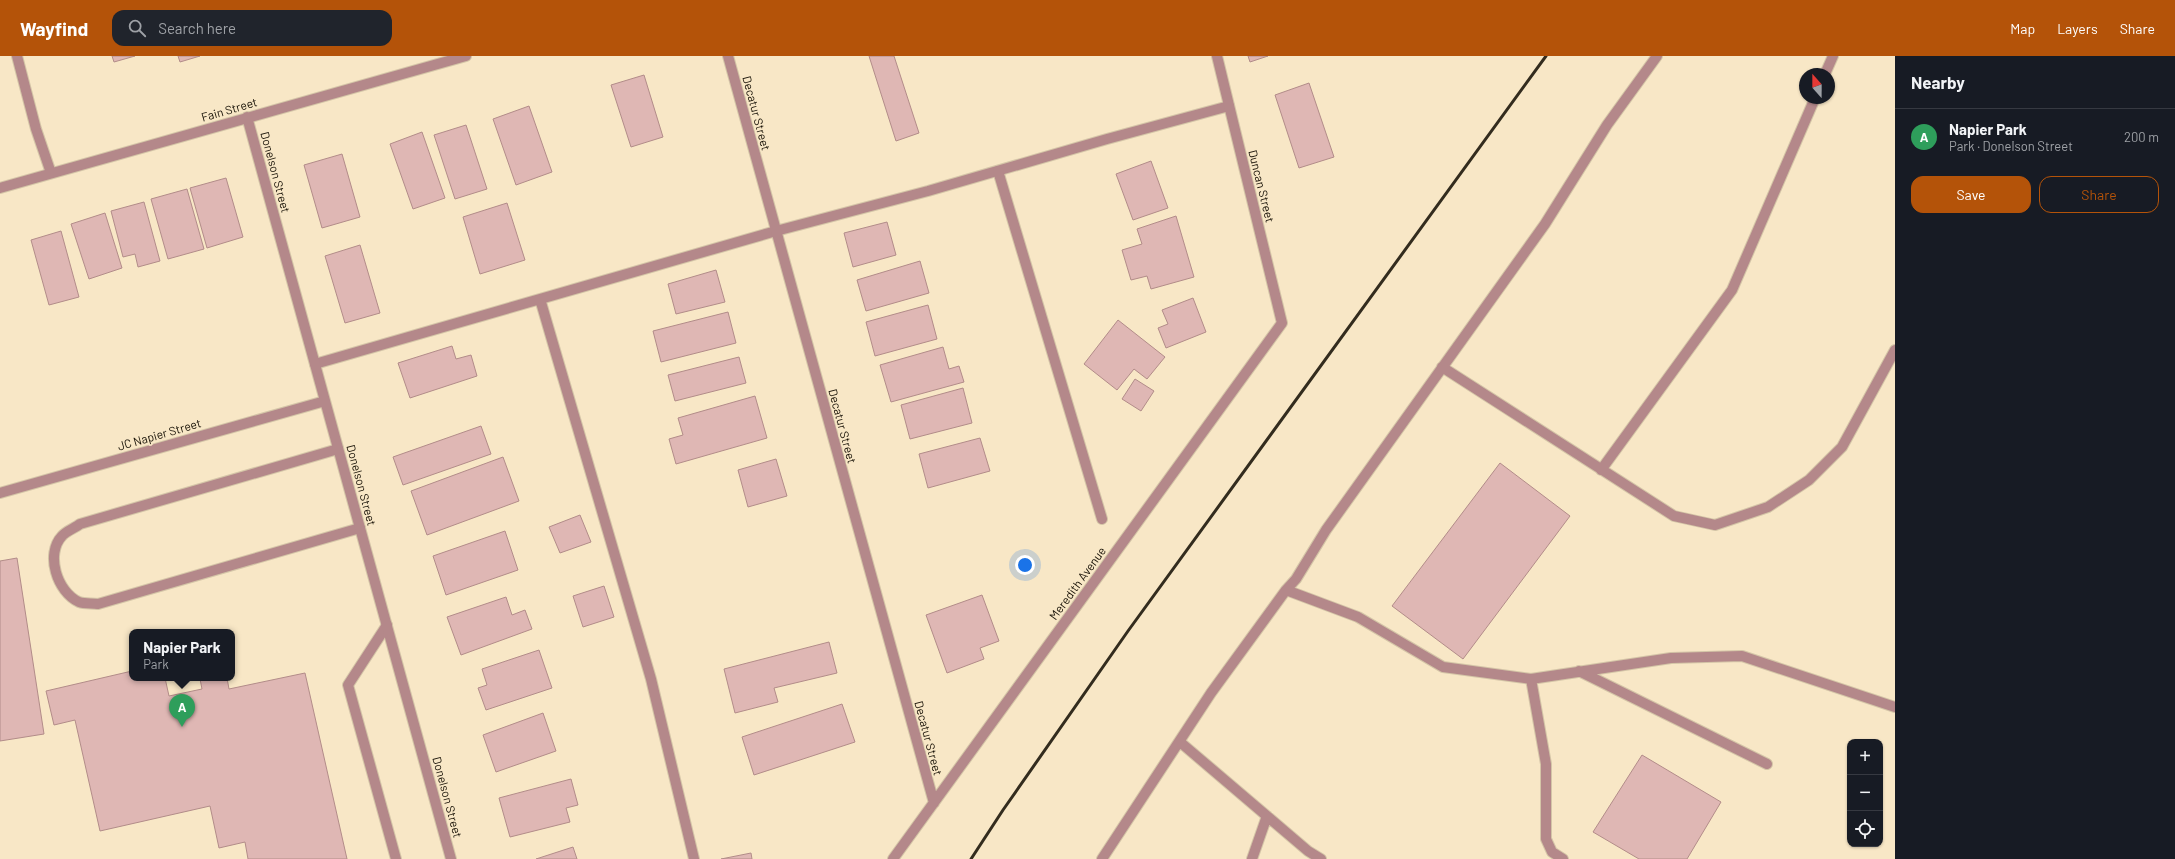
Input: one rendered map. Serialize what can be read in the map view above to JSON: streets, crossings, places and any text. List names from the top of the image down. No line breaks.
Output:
{"streets":{"street":["Fain Street","Decatur Street","Donelson Street","Duncan Street","JC Napier Street","Meredith Avenue"]},"crossings":[["Fain Street","Donelson Street"],["Decatur Street","Meredith Avenue"],["Donelson Street","JC Napier Street"],["Duncan Street","Meredith Avenue"]],"north":"top","page":{"header":"Wayfind","search":"Search here","nav":["Map","Layers","Share"],"heading":"Nearby","list":[{"mark":"A","name":"Napier Park","note":"Park · Donelson Street","value":"200 m"}],"buttons":["Save","Share"],"popup":["Napier Park","Park"],"pins":"A","map_buttons":["+","−"]}}
